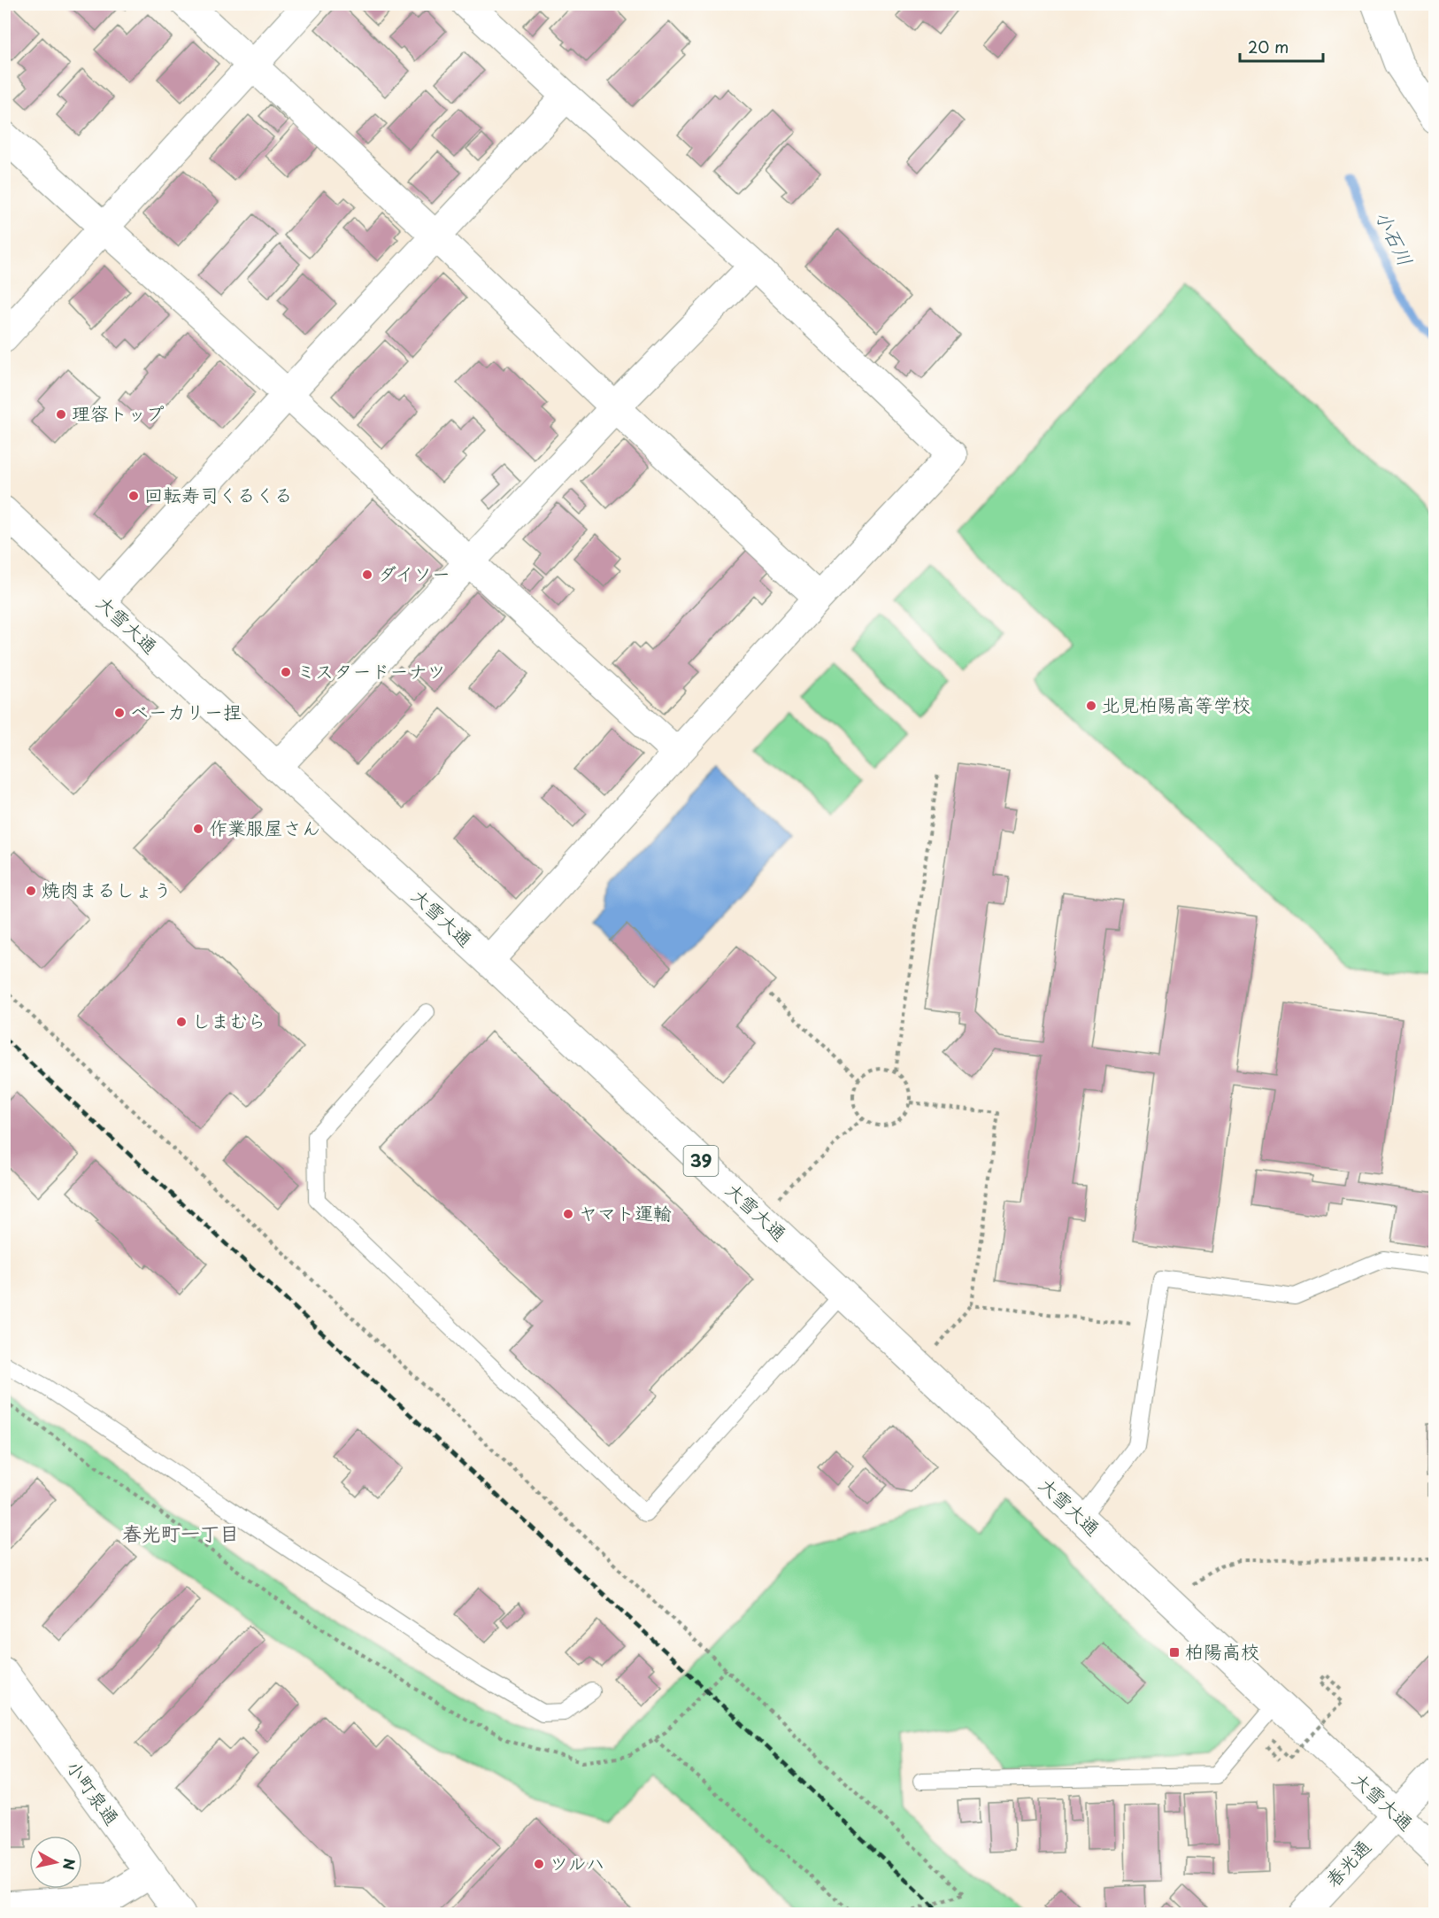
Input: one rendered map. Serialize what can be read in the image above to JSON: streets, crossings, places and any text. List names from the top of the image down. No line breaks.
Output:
{"streets":{"main road":["大雪大通","39","小町泉通","春光通"]},"crossings":[["大雪大通","春光通"]],"districts":["春光町一丁目"],"water":["小石川"],"places":{"other":["理容トップ","回転寿司くるくる","ダイソー","ミスタードーナツ","北見柏陽高等学校","ベーカリー捏","作業服屋さん","焼肉まるしょう","しまむら","ヤマト運輸","ツルハ"],"transit":["柏陽高校"]},"scale_bar":"20 m","north":"right"}
